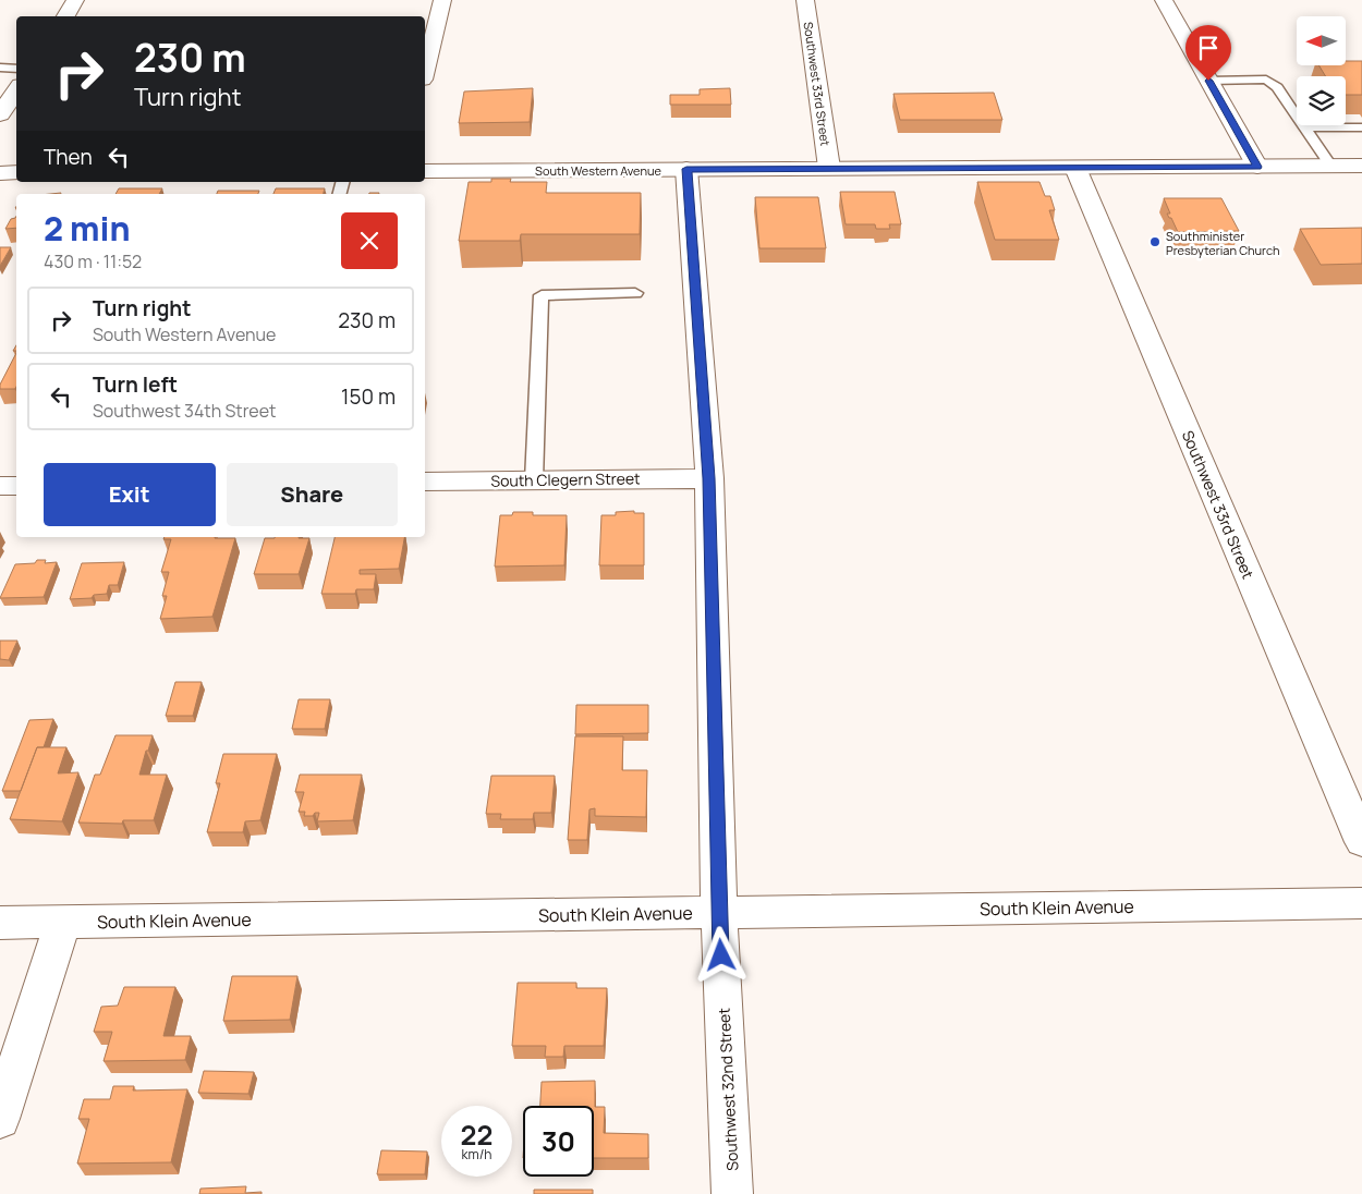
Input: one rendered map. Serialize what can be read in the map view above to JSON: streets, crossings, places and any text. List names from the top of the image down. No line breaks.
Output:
{"streets":{"street":["Southwest 33rd Street","South Western Avenue","South Clegern Street","South Klein Avenue","Southwest 32nd Street"]},"crossings":[["Southwest 33rd Street","South Western Avenue"],["South Western Avenue","Southwest 32nd Street"],["South Clegern Street","Southwest 32nd Street"],["South Klein Avenue","Southwest 32nd Street"]],"places":["Southminister Presbyterian Church"],"north":"left","page":{"turn":["230 m","Turn right"],"then":"Then","heading":["2 min","430 m · 11:52"],"list":[{"name":"Turn right","note":"South Western Avenue","value":"230 m"},{"name":"Turn left","note":"Southwest 34th Street","value":"150 m"}],"buttons":["Exit","Share"],"speed":"22 km/h","limit":"30"}}
